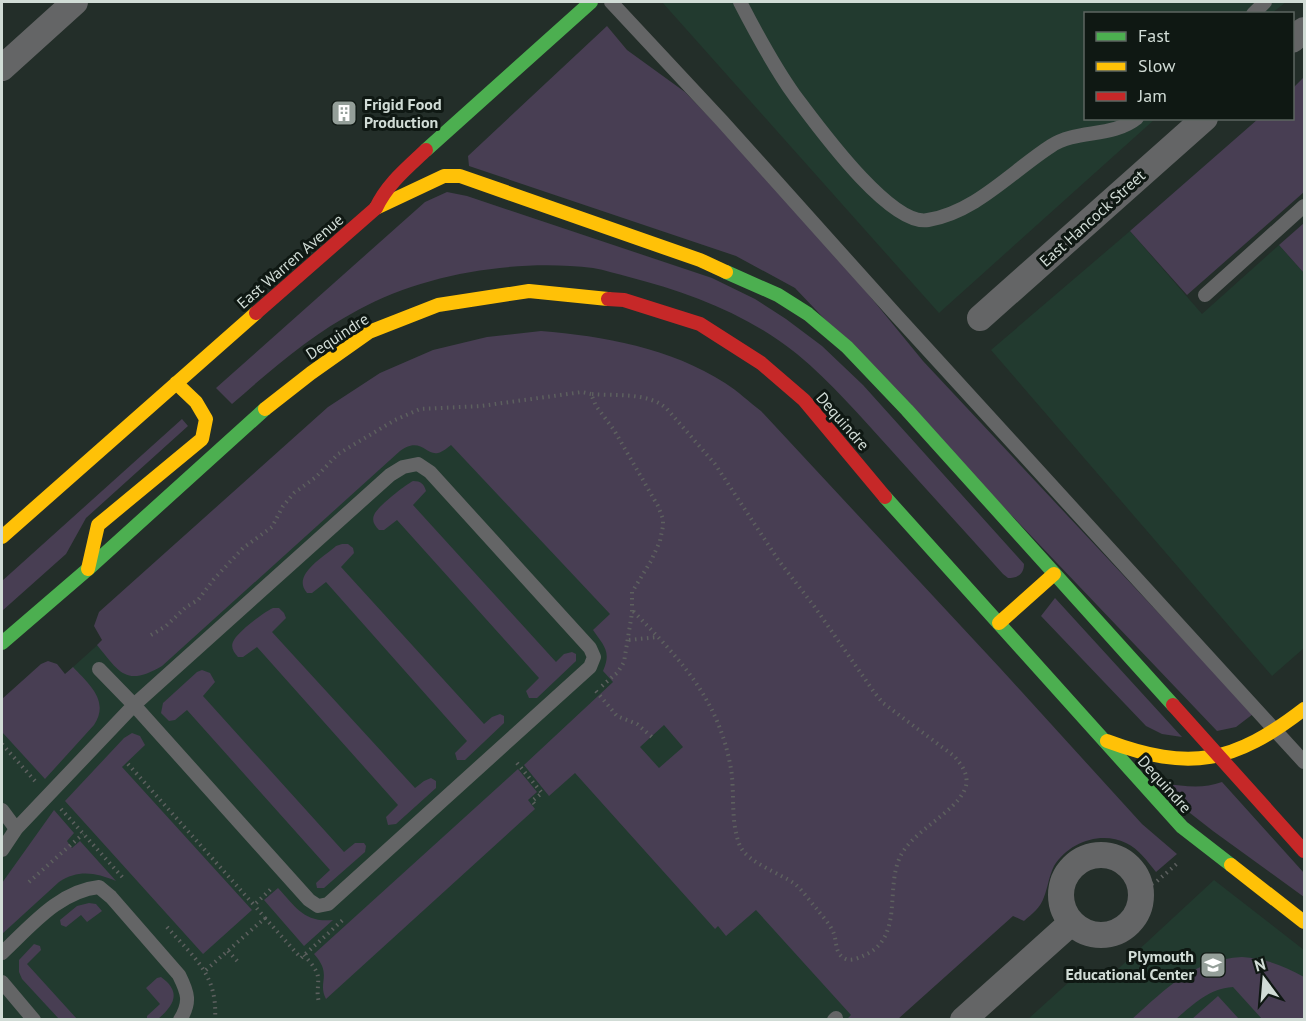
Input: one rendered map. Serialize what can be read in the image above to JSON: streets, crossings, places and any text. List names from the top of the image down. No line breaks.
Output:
{"streets":{"main road":["East Warren Avenue","Dequindre"],"street":["East Hancock Street"]},"places":{"building":["Frigid Food Production"],"school or university":["Plymouth Educational Center"]},"legend":["Fast","Slow","Jam"],"north":"top"}
